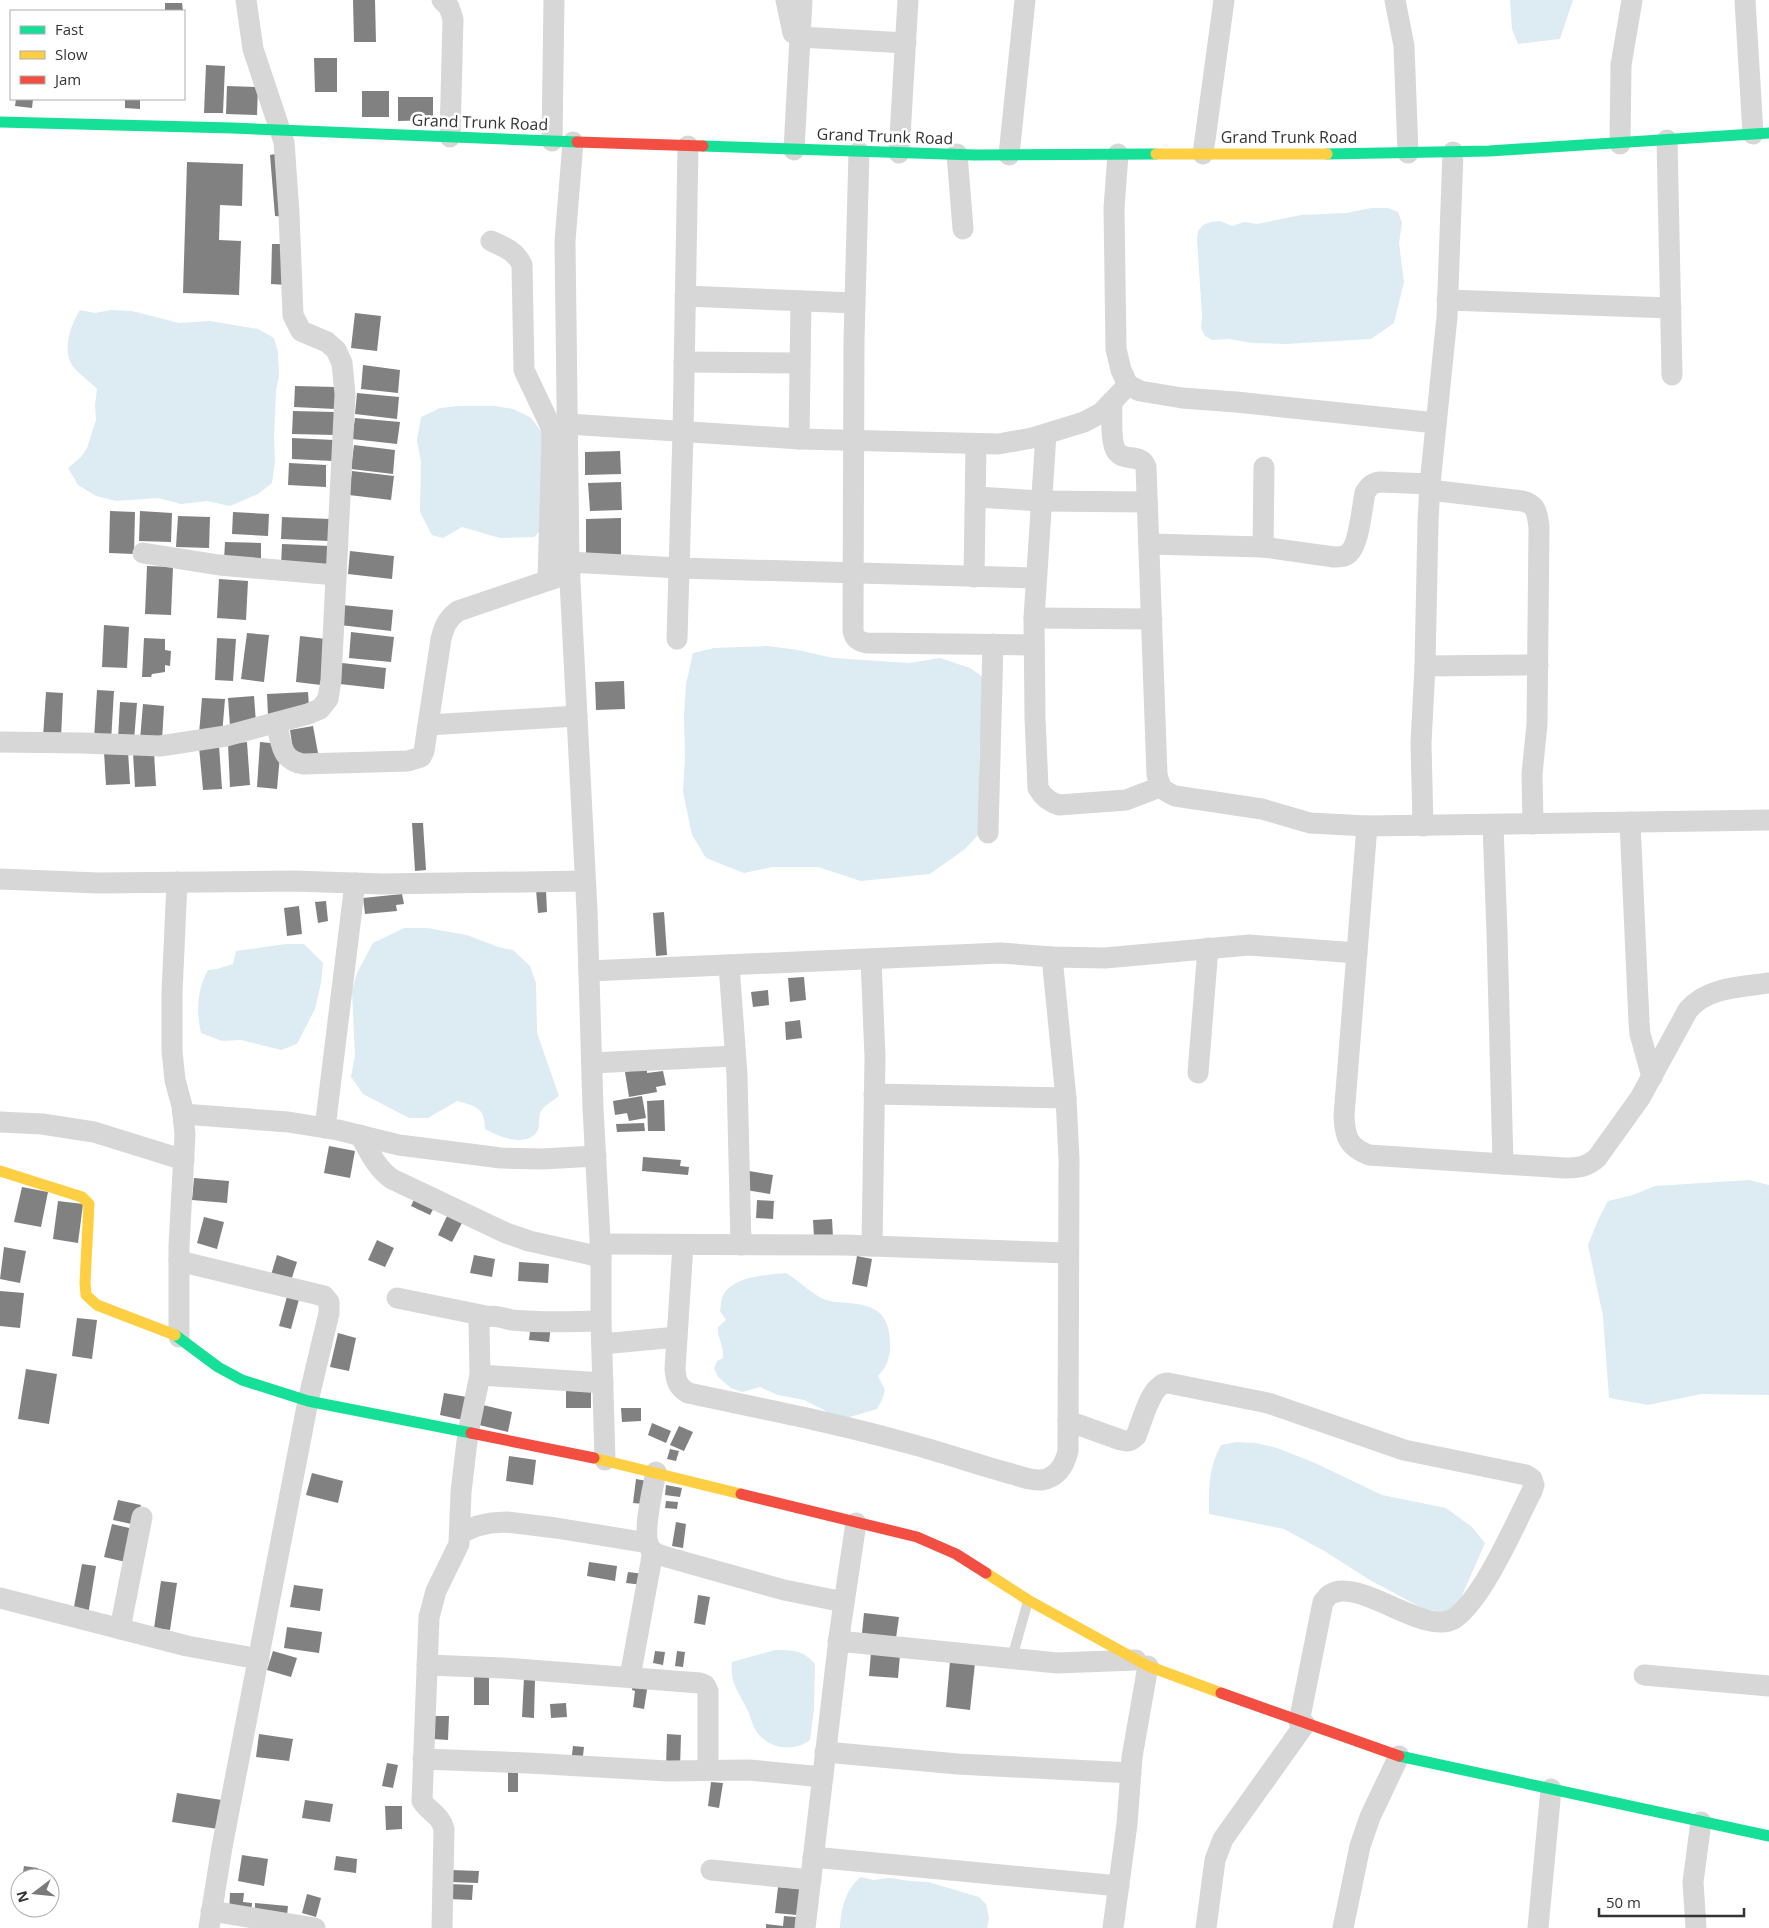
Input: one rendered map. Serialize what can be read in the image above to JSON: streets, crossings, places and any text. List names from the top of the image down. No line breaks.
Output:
{"streets":{"street":["Grand Trunk Road"]},"legend":["Fast","Slow","Jam"],"scale_bar":"50 m","north":"left"}
